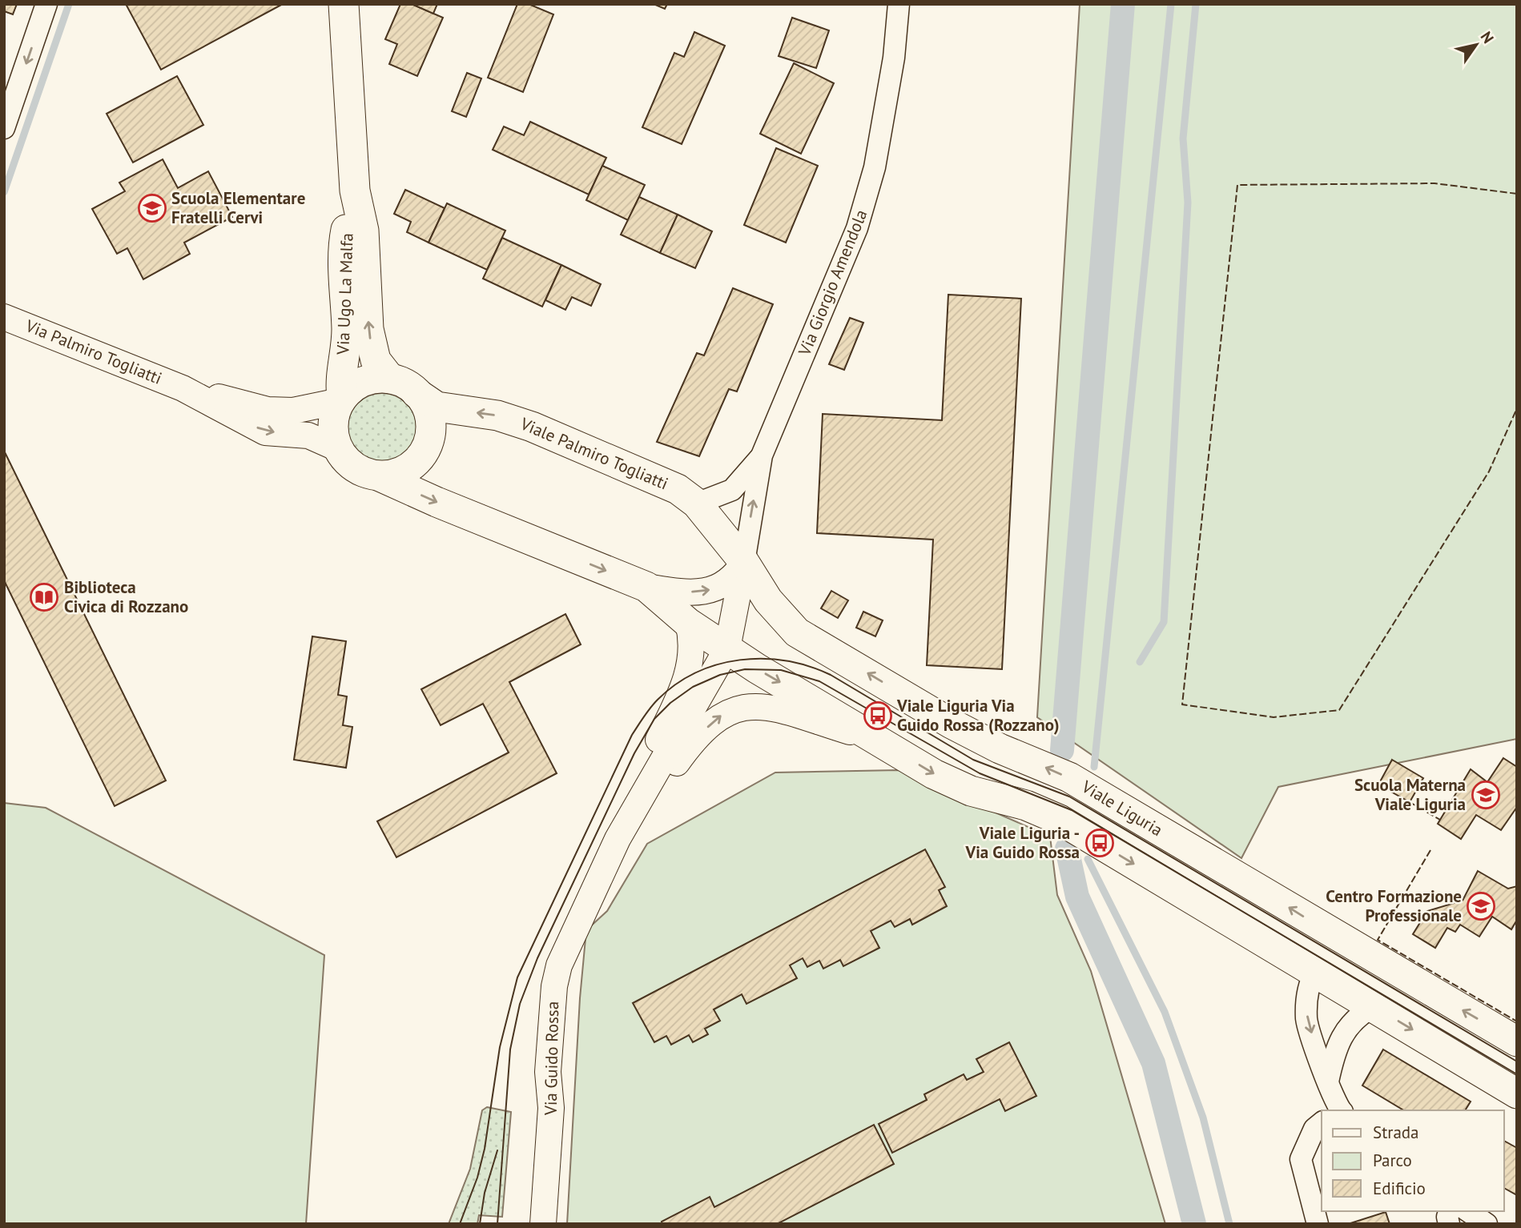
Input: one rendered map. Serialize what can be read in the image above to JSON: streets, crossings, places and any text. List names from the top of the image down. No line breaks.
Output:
{"streets":{"main road":["Via Ugo La Malfa","Viale Palmiro Togliatti","Viale Liguria"],"street":["Via Giorgio Amendola","Via Palmiro Togliatti","Via Guido Rossa"]},"crossings":[["Via Giorgio Amendola","Viale Palmiro Togliatti"],["Via Giorgio Amendola","Viale Liguria"],["Via Ugo La Malfa","Via Palmiro Togliatti"],["Via Ugo La Malfa","Viale Palmiro Togliatti"],["Via Palmiro Togliatti","Viale Palmiro Togliatti"],["Viale Palmiro Togliatti","Viale Liguria"]],"places":{"school or university":["Scuola Elementare Fratelli Cervi","Scuola Materna Viale Liguria","Centro Formazione Professionale"],"library":["Biblioteca Civica di Rozzano"],"bus stop":["Viale Liguria Via Guido Rossa (Rozzano)","Viale Liguria - Via Guido Rossa"]},"legend":["Strada","Parco","Edificio"],"north":"top right"}
